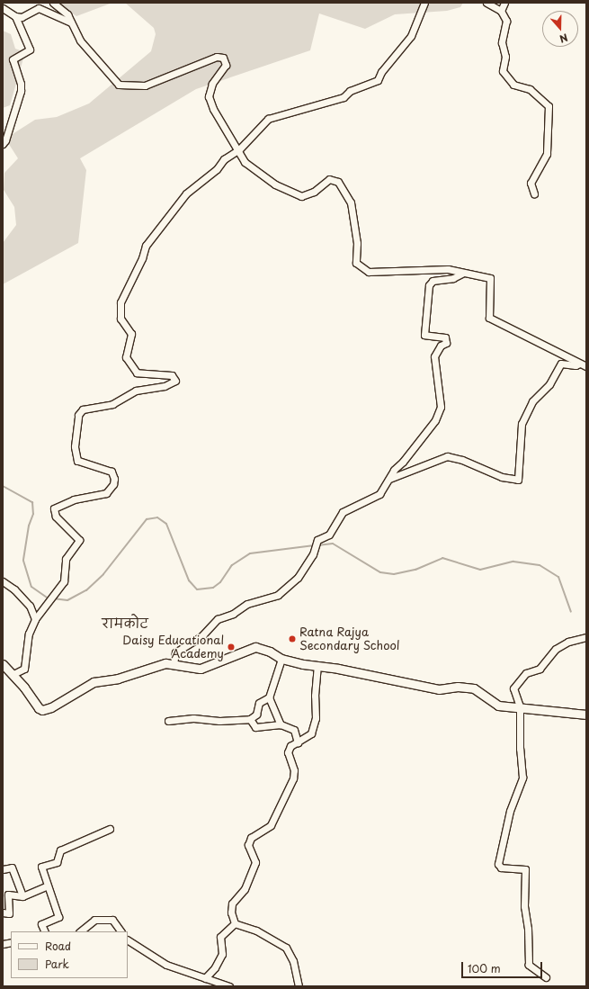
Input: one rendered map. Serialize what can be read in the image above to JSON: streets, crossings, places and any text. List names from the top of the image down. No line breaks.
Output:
{"districts":["रामकोट"],"places":["Ratna Rajya Secondary School","Daisy Educational Academy"],"legend":["Road","Park"],"scale_bar":"100 m","north":"bottom"}
